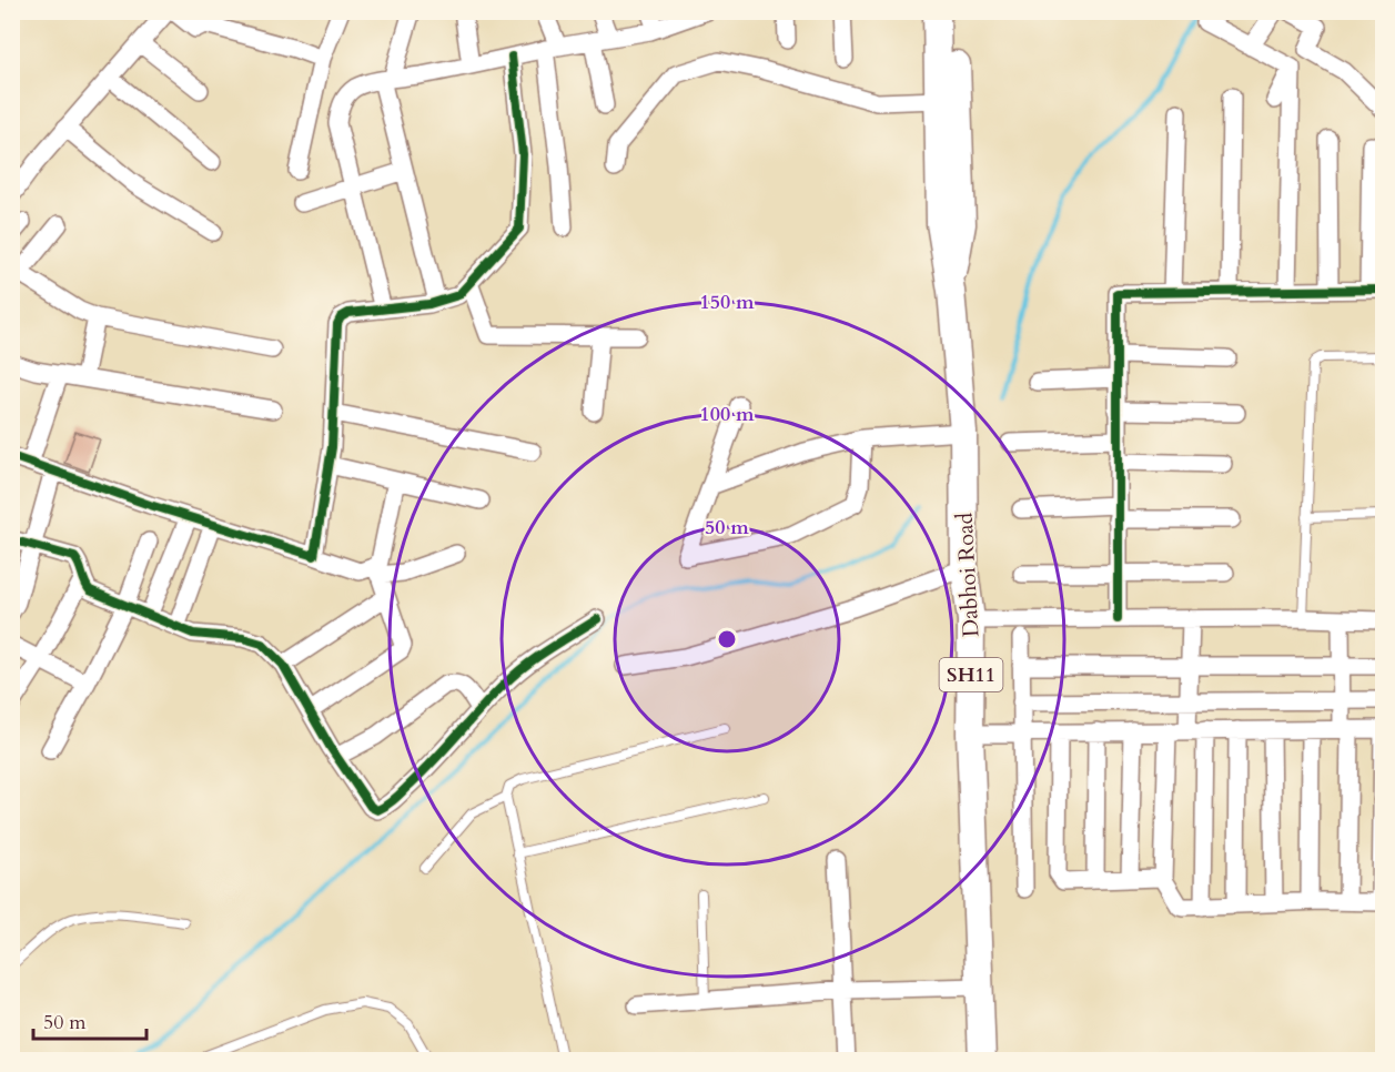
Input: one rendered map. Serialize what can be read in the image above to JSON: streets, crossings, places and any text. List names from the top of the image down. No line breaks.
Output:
{"streets":{"main road":["Dabhoi Road","SH11"]},"scale_bar":"50 m","rings":["150 m","100 m","50 m"]}
